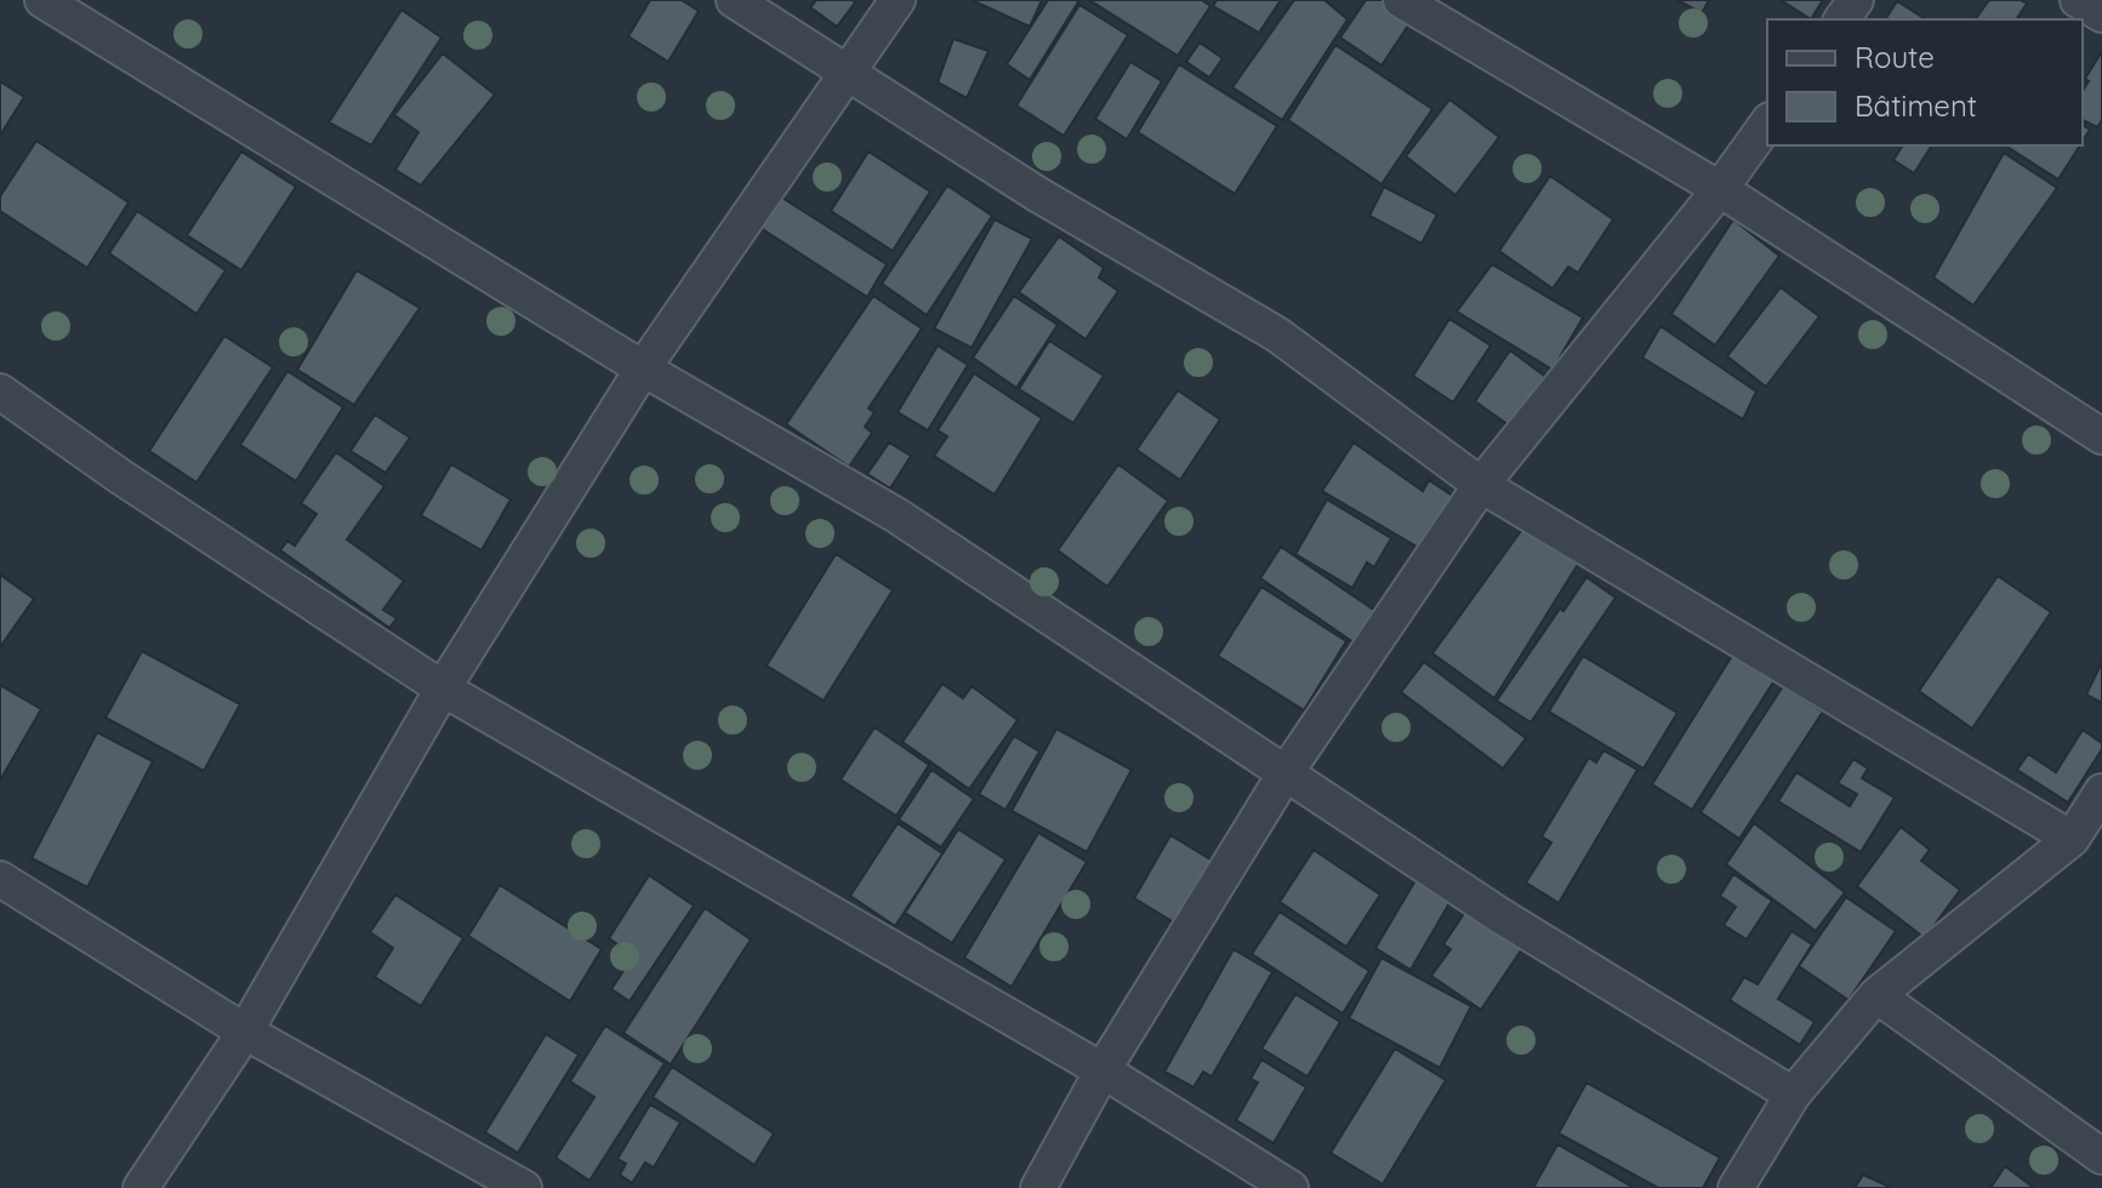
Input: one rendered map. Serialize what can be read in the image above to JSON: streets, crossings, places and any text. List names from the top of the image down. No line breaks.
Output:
{"legend":["Route","Bâtiment"]}
